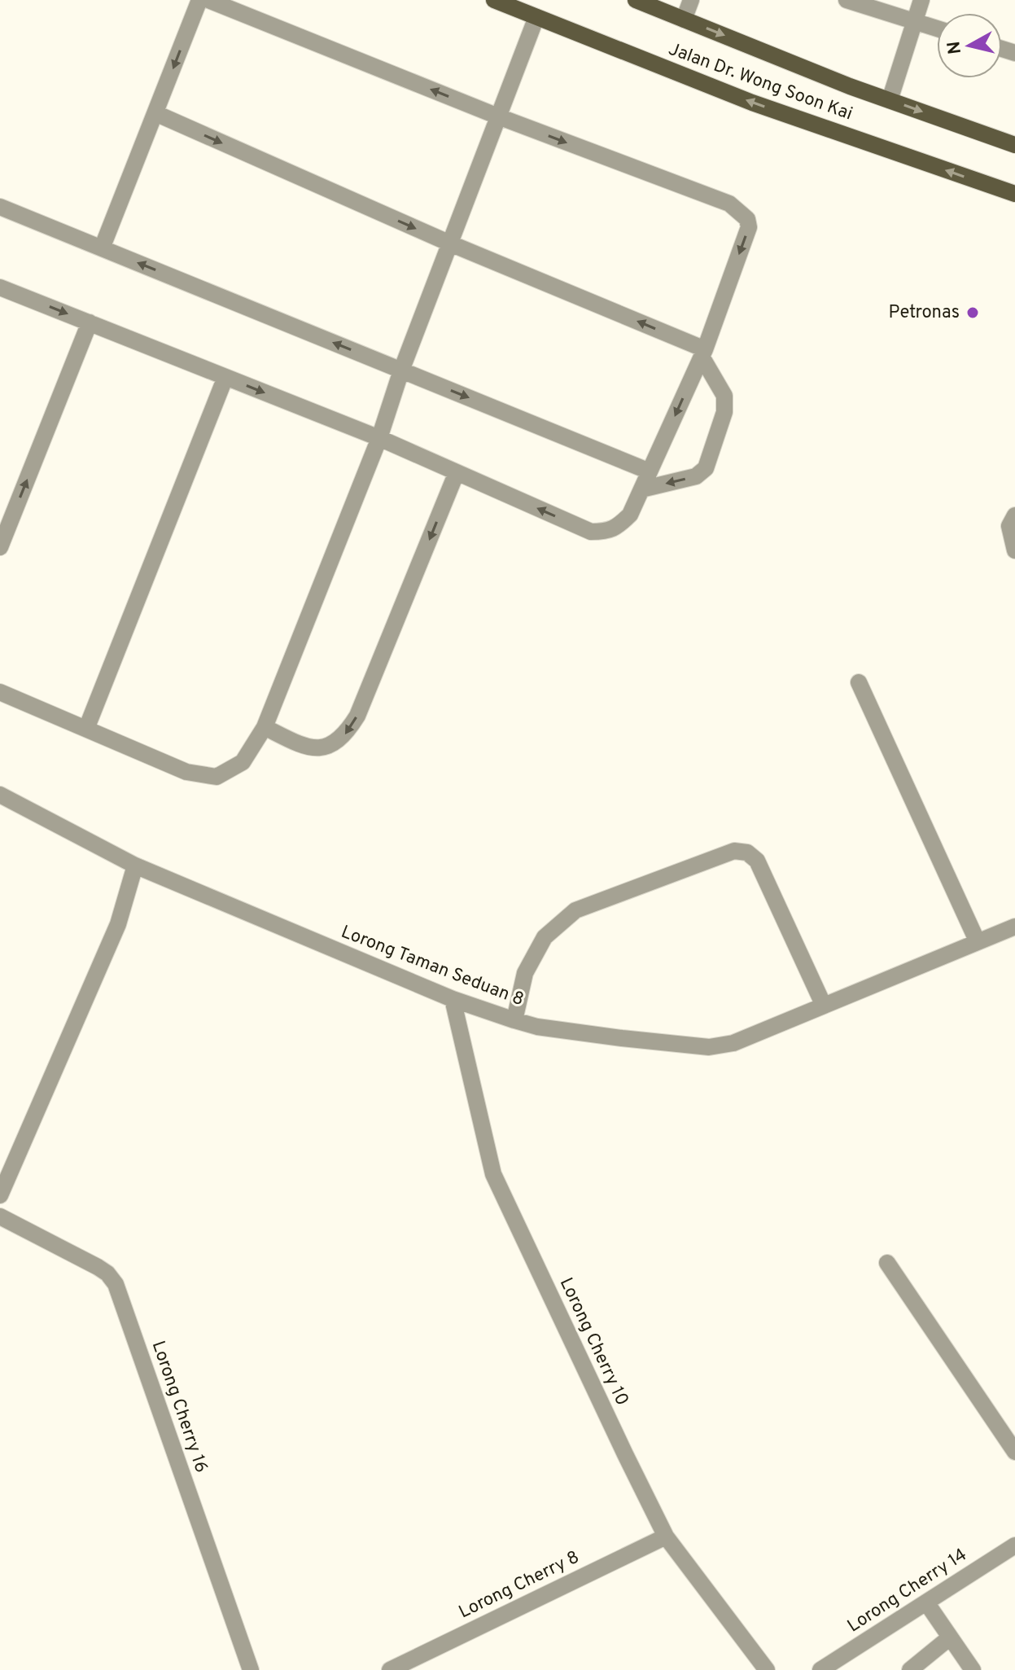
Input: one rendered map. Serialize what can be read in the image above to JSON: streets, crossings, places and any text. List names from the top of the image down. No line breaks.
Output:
{"streets":{"main road":["Jalan Dr. Wong Soon Kai"],"street":["Lorong Taman Seduan 8","Lorong Cherry 10","Lorong Cherry 16","Lorong Cherry 8","Lorong Cherry 14"]},"crossings":[["Lorong Taman Seduan 8","Lorong Cherry 10"],["Lorong Cherry 10","Lorong Cherry 8"]],"places":["Petronas"],"north":"left"}
